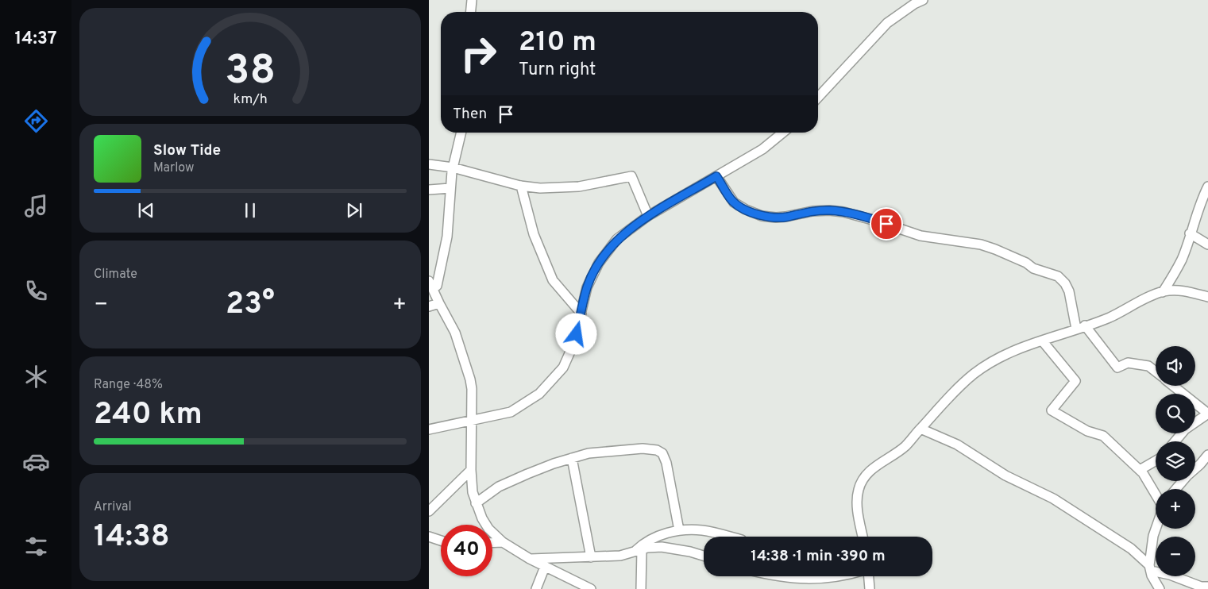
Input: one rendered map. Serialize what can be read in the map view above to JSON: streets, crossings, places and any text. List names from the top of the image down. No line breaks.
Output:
{"page":{"tabs":"14:37","turn":["210 m","Turn right"],"then":"Then","song":["Slow Tide","Marlow"],"tile":["Climate",["Range · 48%","240 km"],["Arrival","14:38"]],"heat":["−","23°","+"],"map_buttons":["+","−"],"limit":"40","trip":"14:38 · 1 min · 390 m","gauge":["38","km/h"]}}
